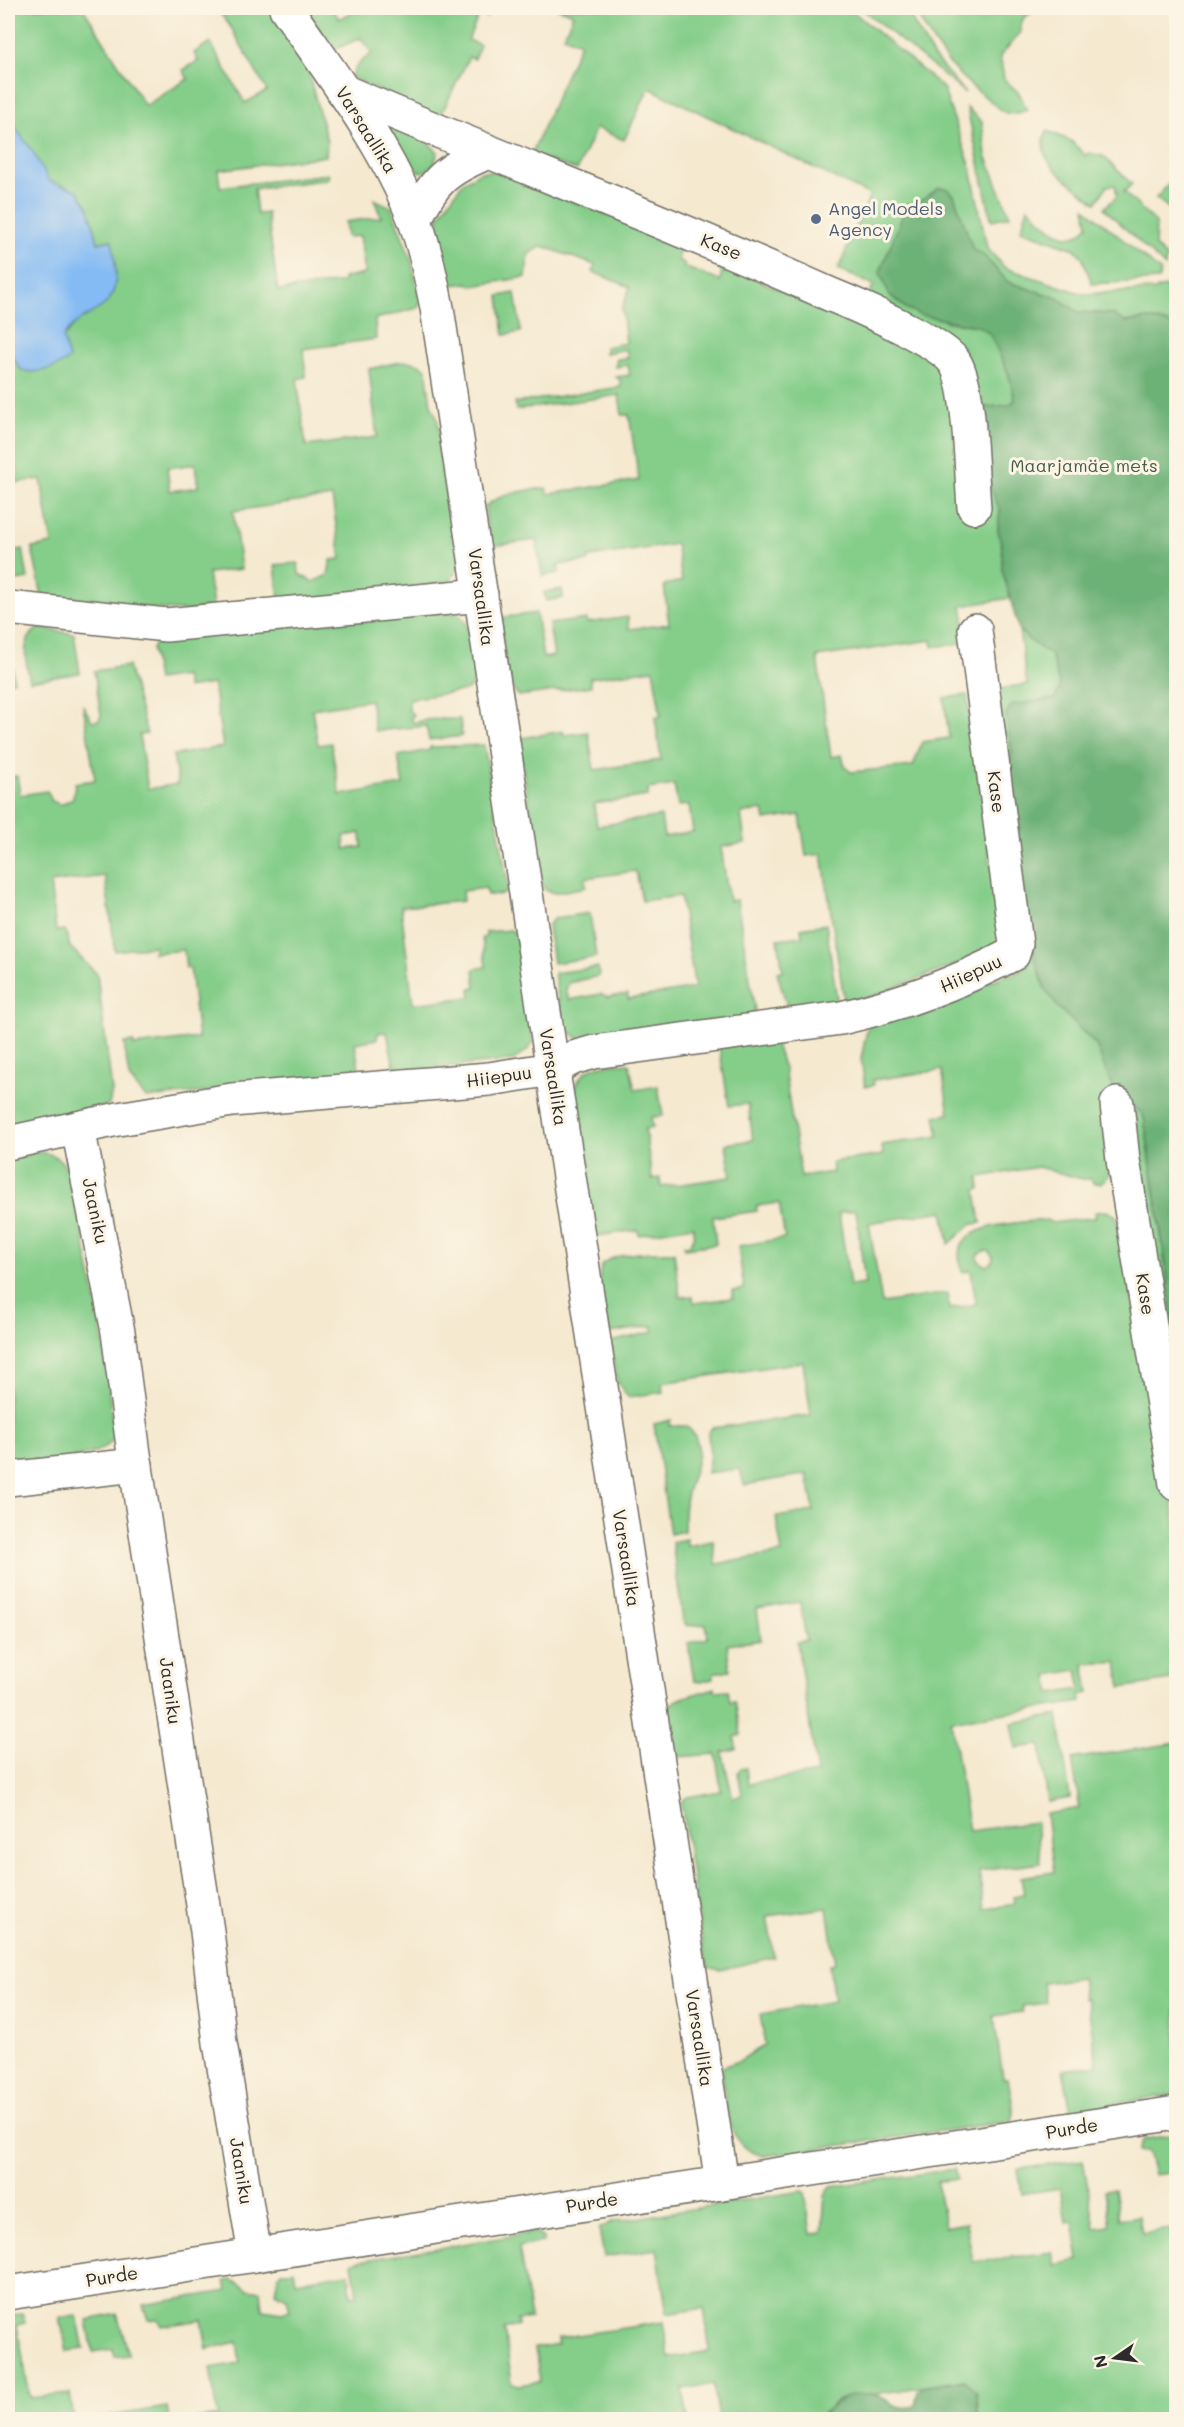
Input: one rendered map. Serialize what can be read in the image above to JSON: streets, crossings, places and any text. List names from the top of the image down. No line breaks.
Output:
{"streets":{"street":["Varsaallika","Kase","Hiiepuu","Jaaniku","Purde"]},"crossings":[["Varsaallika","Kase"],["Varsaallika","Hiiepuu"],["Varsaallika","Purde"],["Kase","Hiiepuu"],["Hiiepuu","Jaaniku"],["Jaaniku","Purde"]],"parks":["Maarjamäe mets"],"places":["Angel Models Agency"],"north":"left"}
